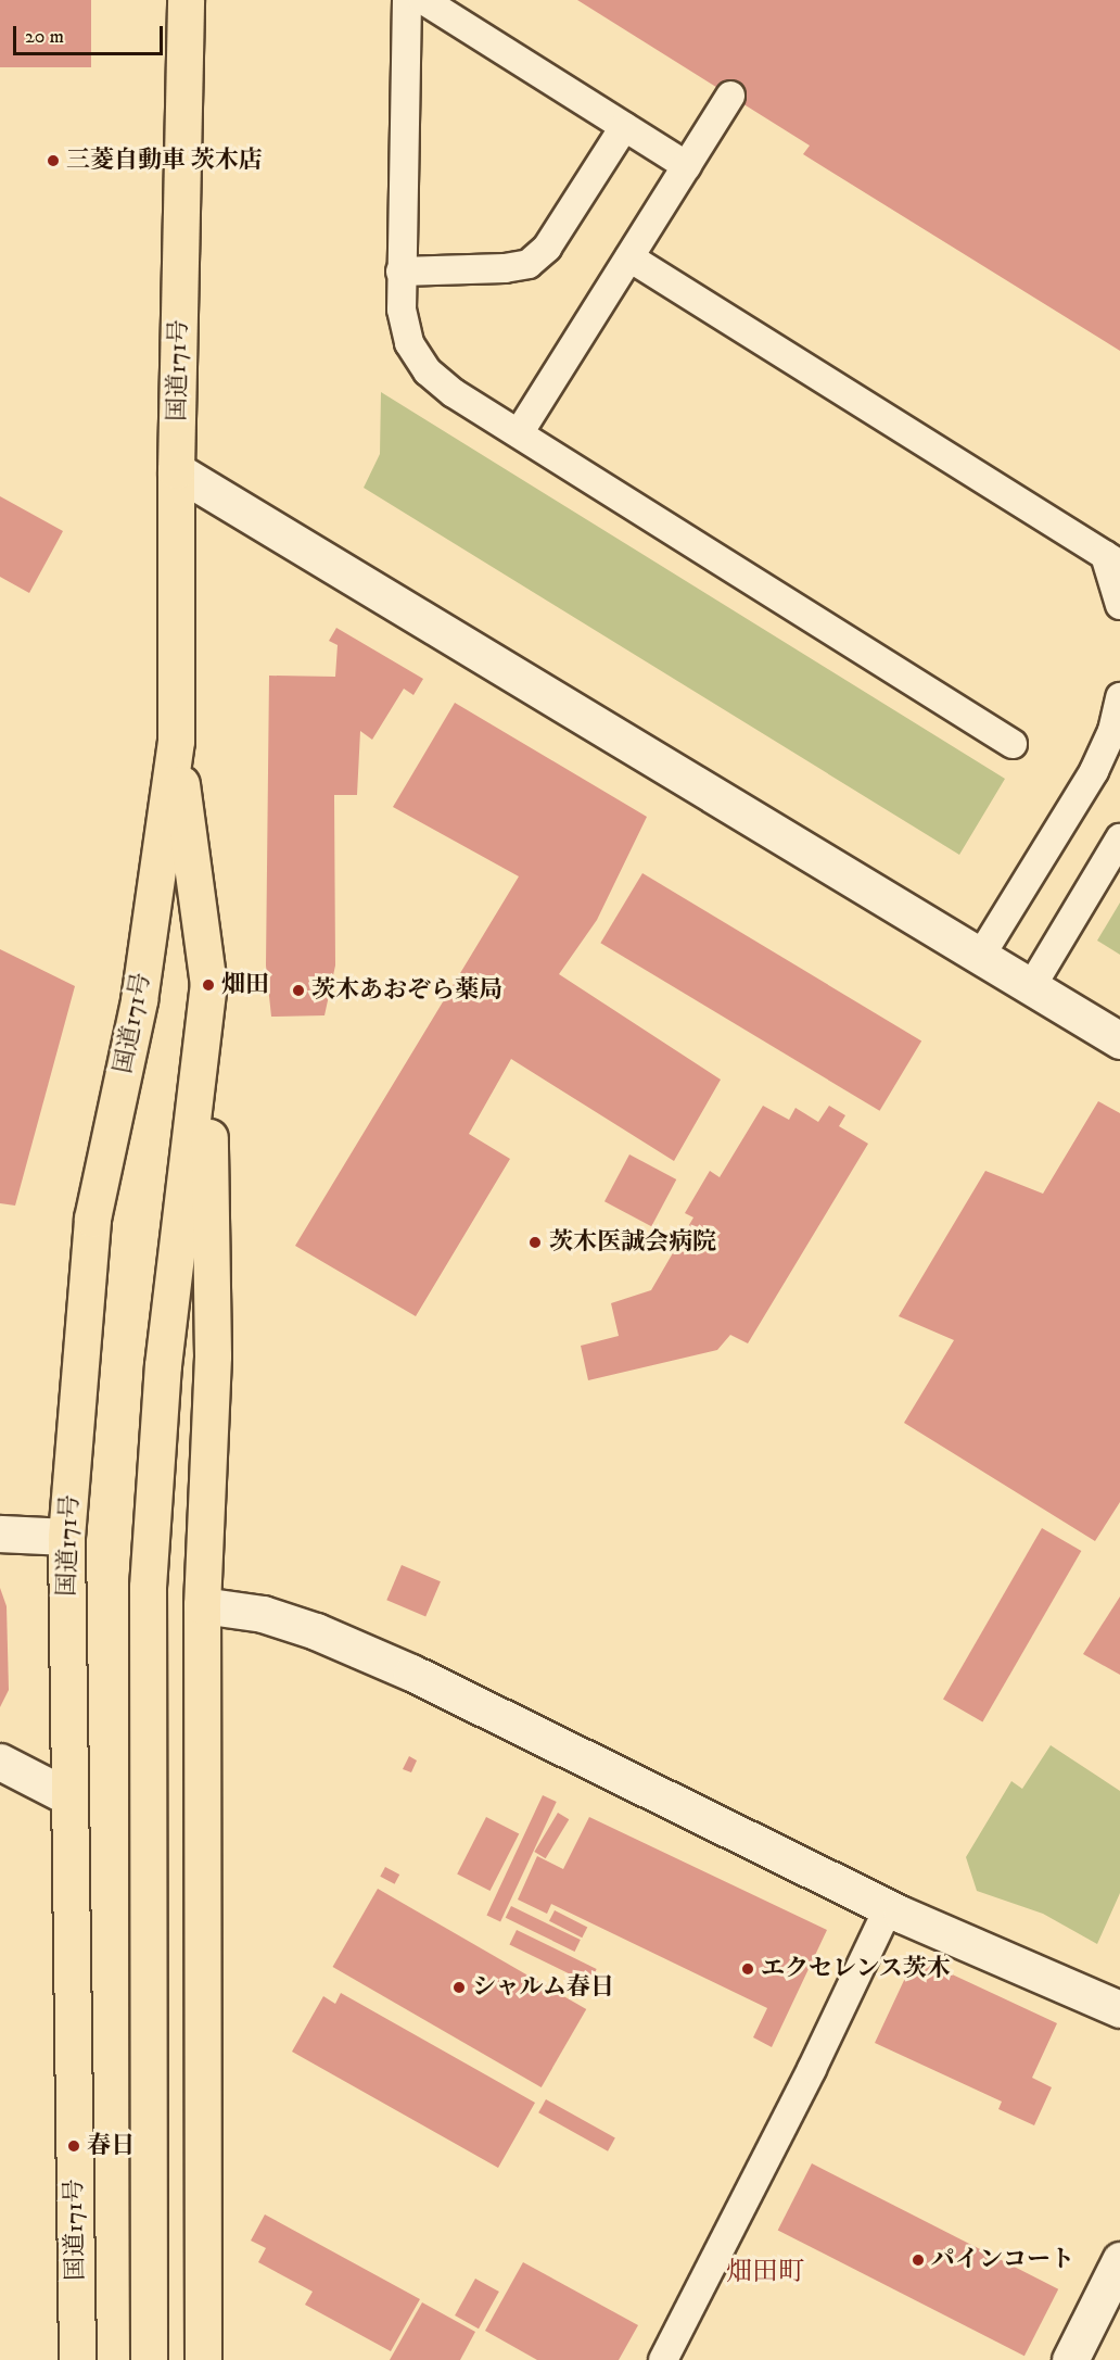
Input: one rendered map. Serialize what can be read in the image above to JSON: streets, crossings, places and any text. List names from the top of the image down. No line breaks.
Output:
{"streets":{"highway":["国道171号"]},"districts":["畑田町"],"places":["三菱自動車 茨木店","畑田","茨木あおぞら薬局","茨木医誠会病院","エクセレンス茨木","シャルム春日","春日","パインコート"],"scale_bar":"20 m"}
